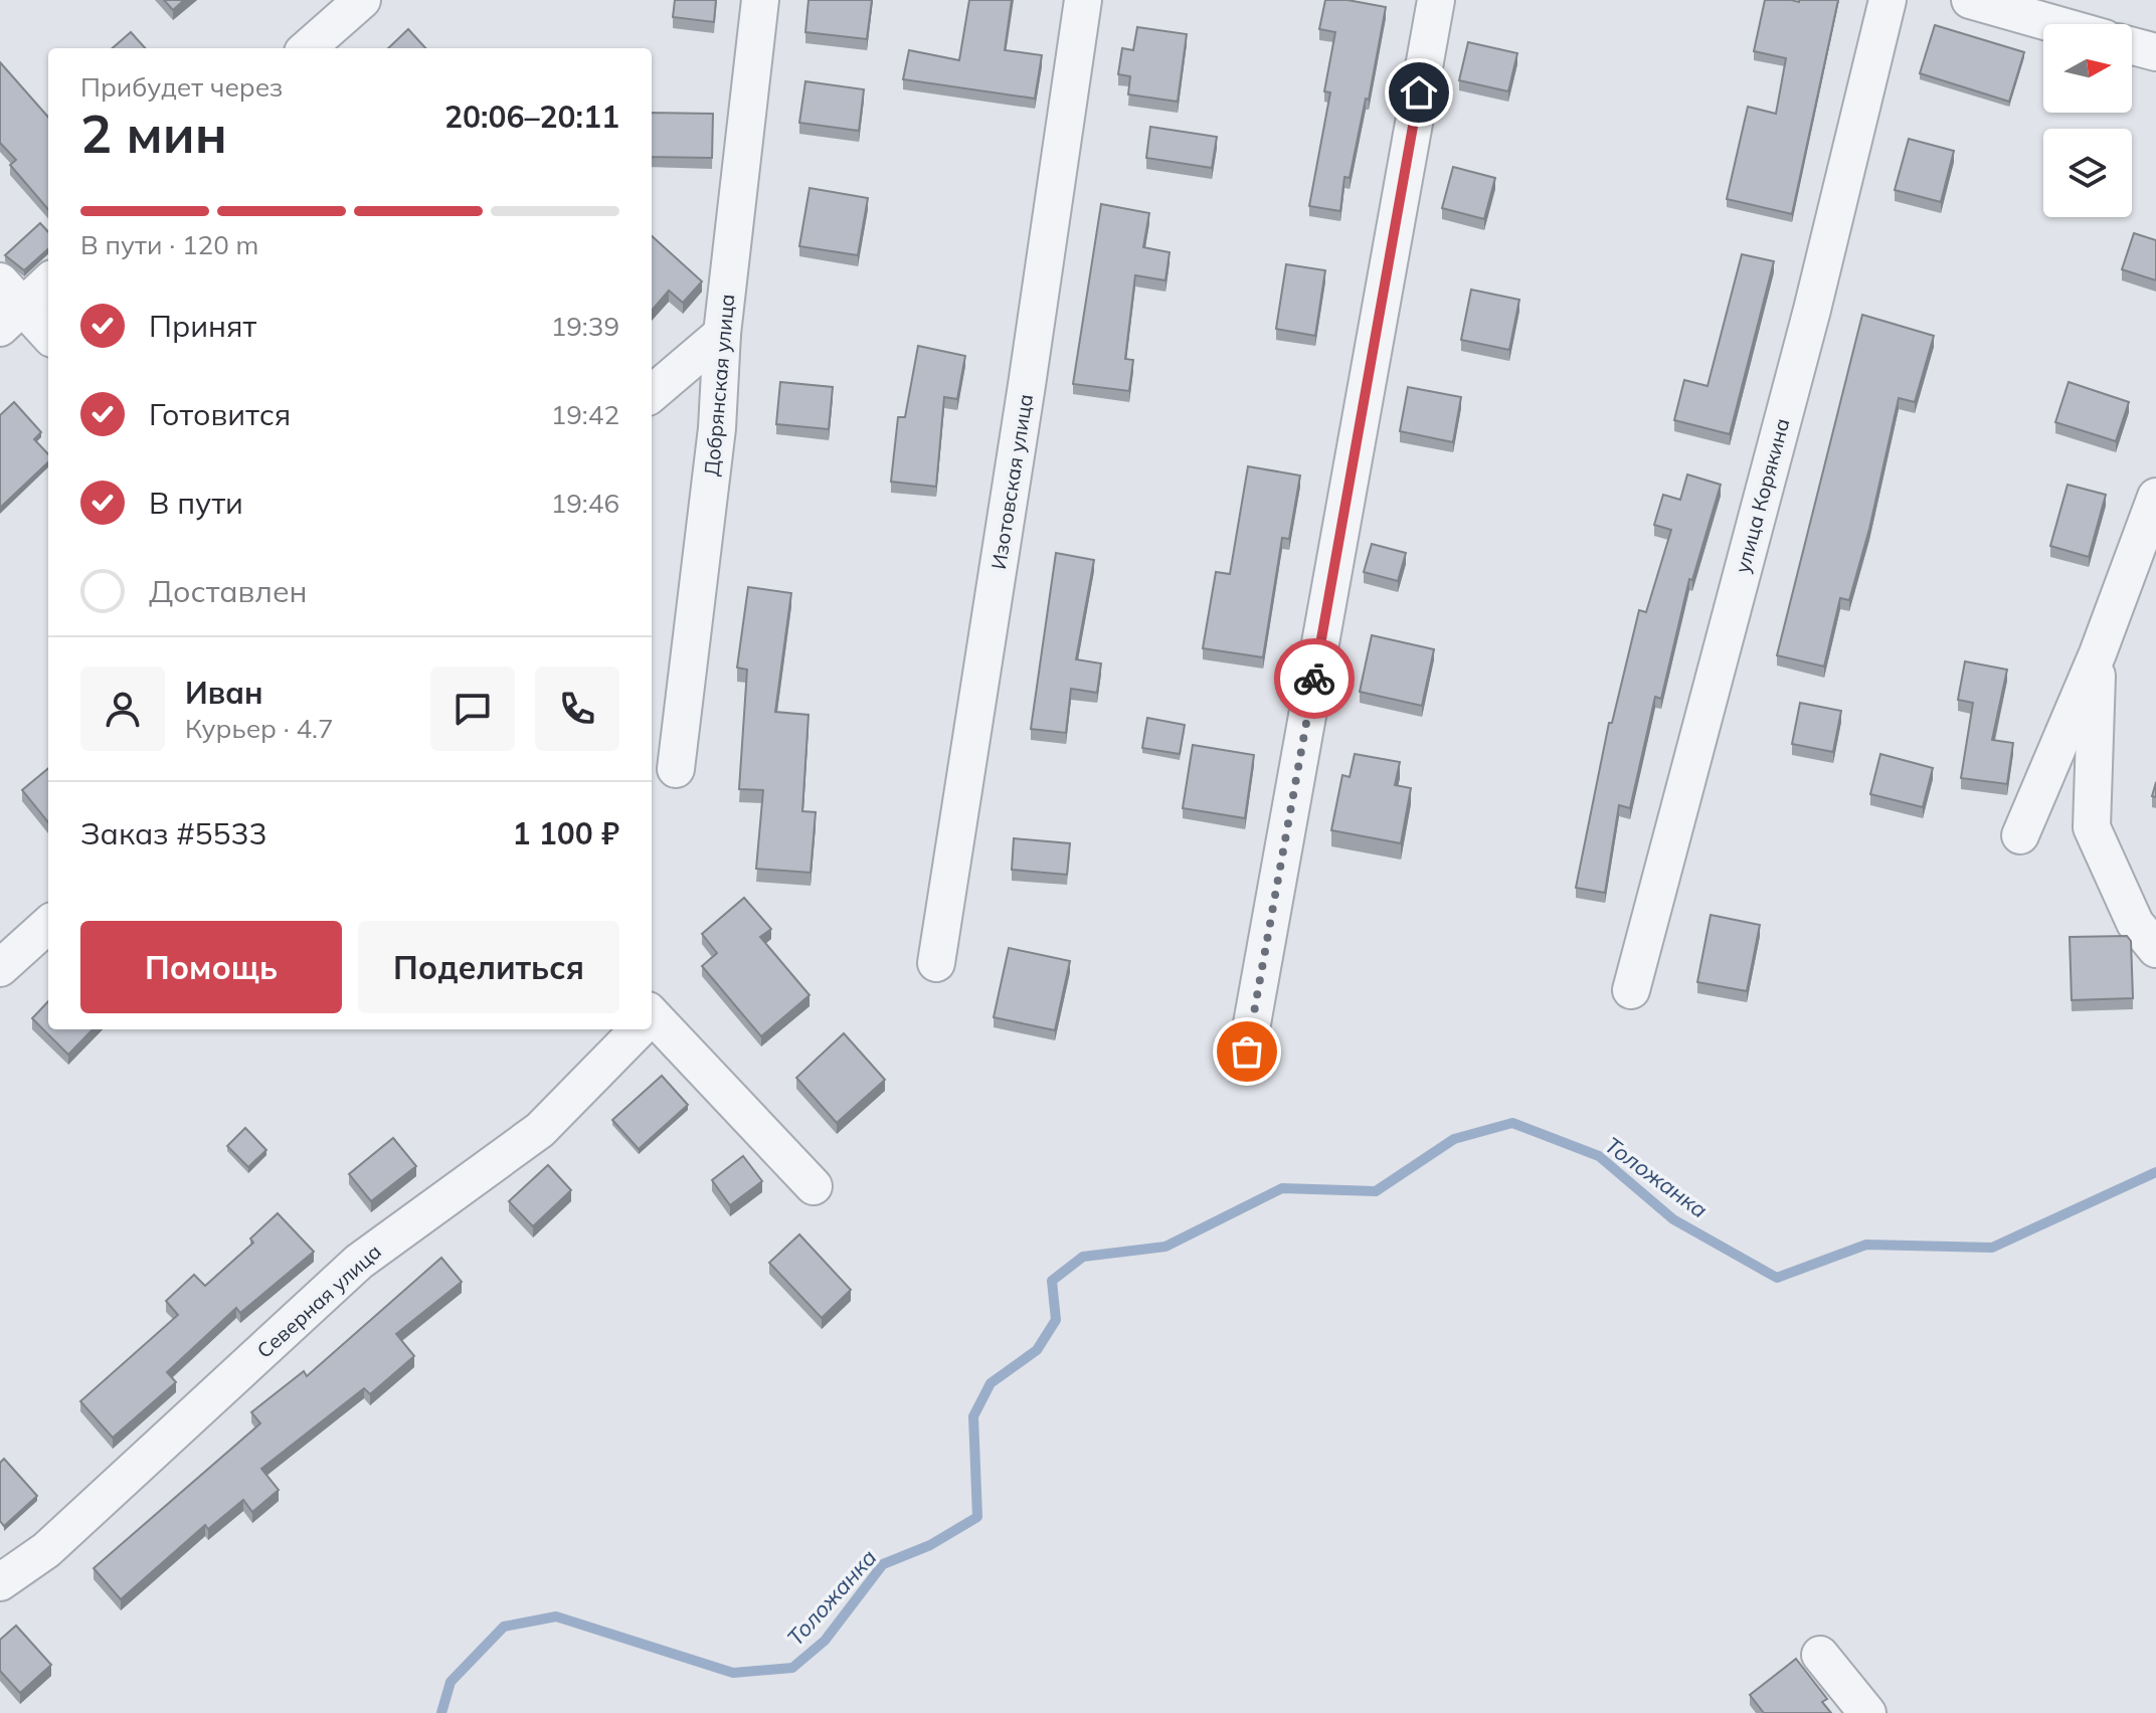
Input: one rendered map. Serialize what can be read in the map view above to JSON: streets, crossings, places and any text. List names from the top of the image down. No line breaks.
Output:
{"streets":{"street":["Добрянская улица","Изотовская улица","улица Корякина","Северная улица"]},"water":["Толожанка"],"north":"right","page":{"heading":["2 мин","Прибудет через","20:06–20:11"],"panel":["Иван","Курьер · 4.7","Заказ #5533","1 100 ₽"],"bar":"В пути · 120 m","list":[["Принят","19:39"],["Готовится","19:42"],["В пути","19:46"],"Доставлен"],"buttons":["Помощь","Поделиться"]}}
